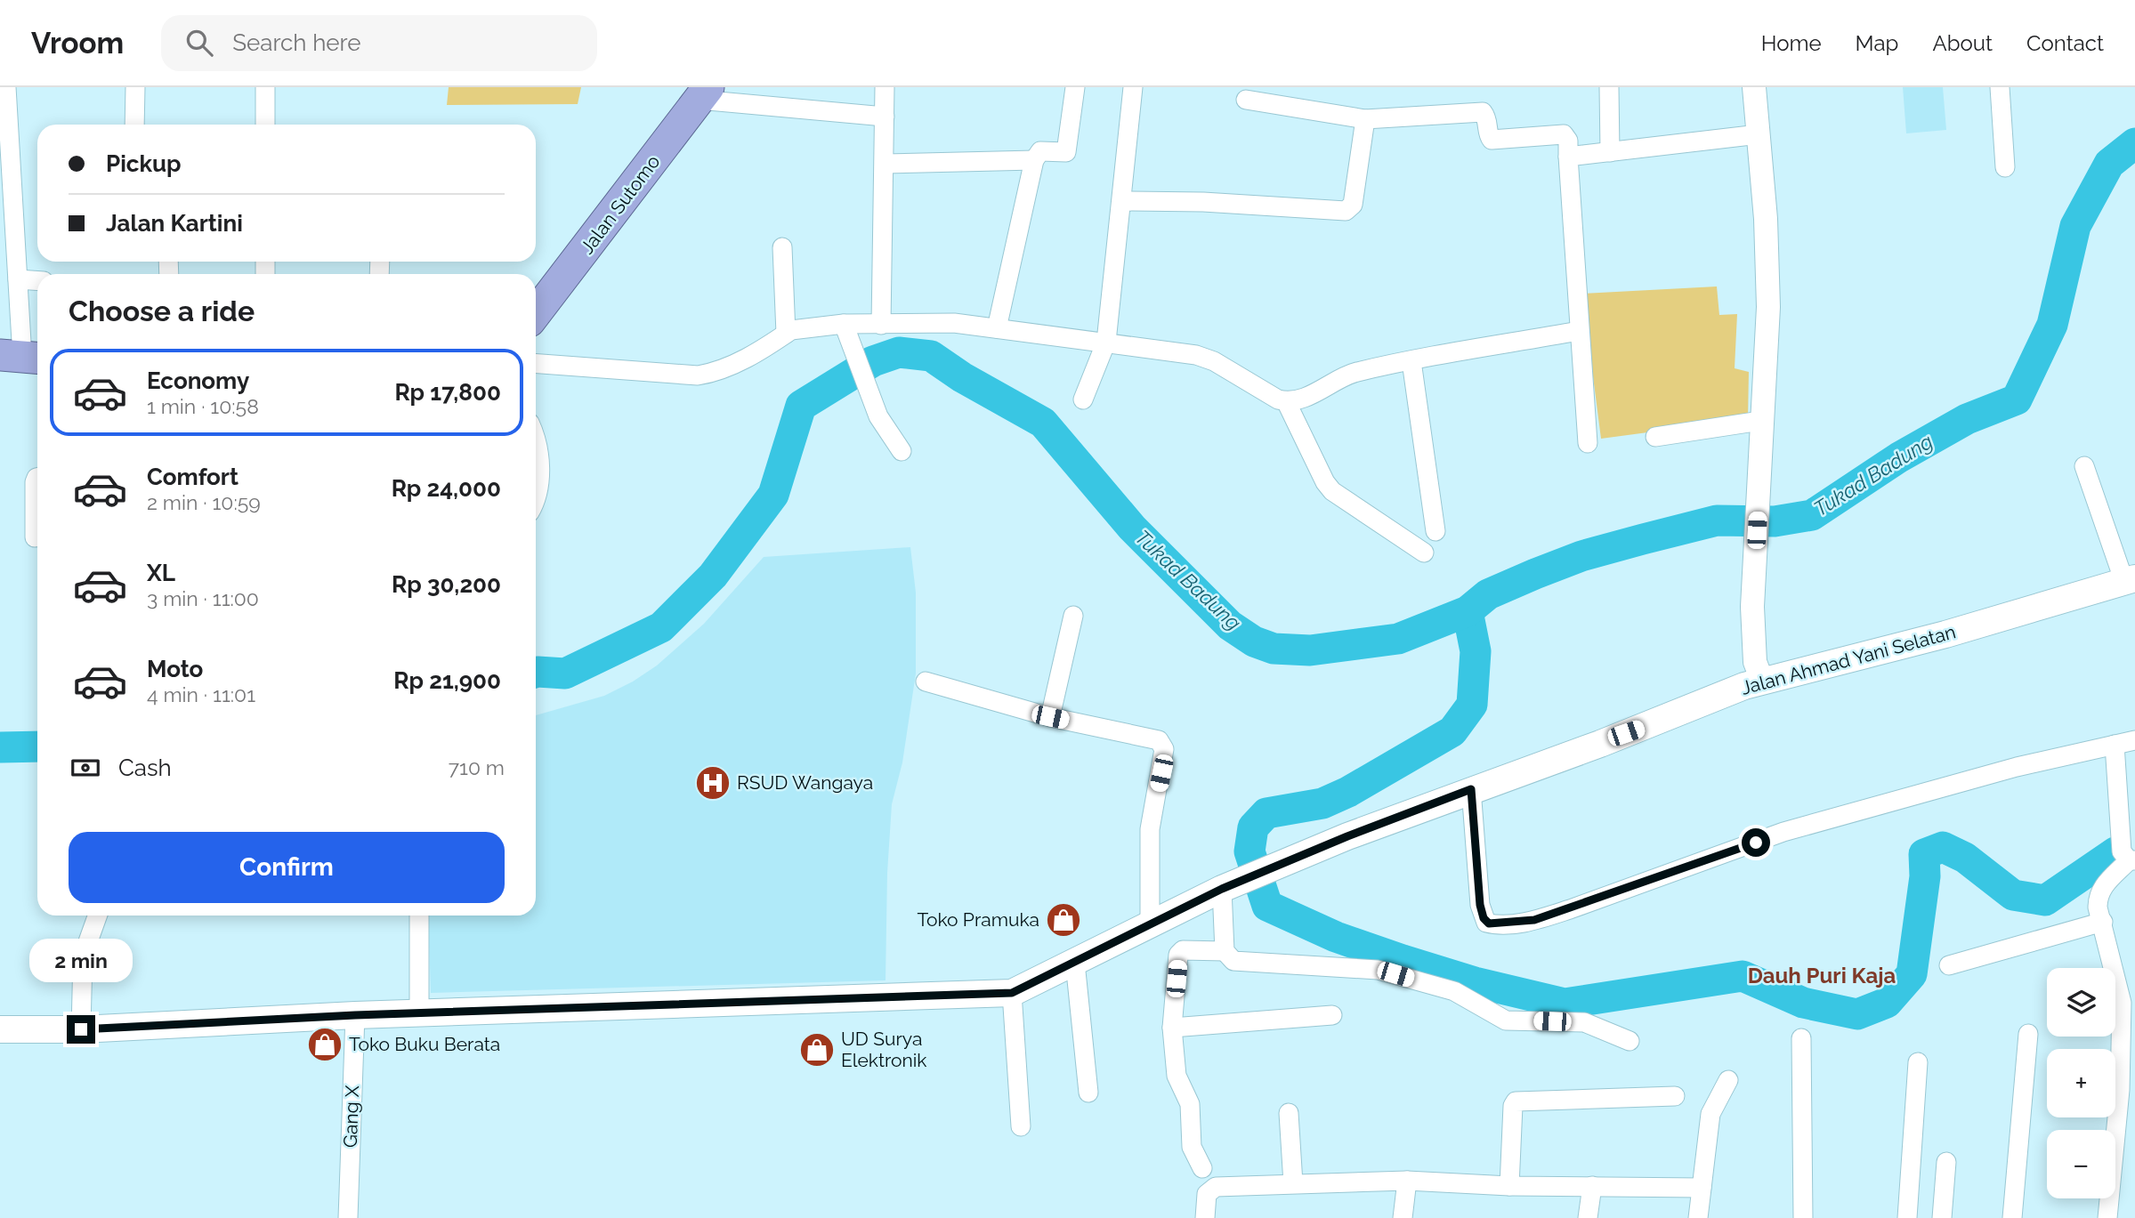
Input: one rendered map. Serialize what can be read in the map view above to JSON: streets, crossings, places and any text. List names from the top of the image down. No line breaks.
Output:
{"streets":{"highway":["Jalan Sutomo"],"main road":["Jalan Ahmad Yani Selatan"],"street":["Gang X"]},"districts":["Dauh Puri Kaja"],"water":["Tukad Badung"],"places":{"hospital":["RSUD Wangaya"],"shop":["Toko Pramuka","Toko Buku Berata","UD Surya Elektronik"]},"page":{"header":"Vroom","search":"Search here","nav":["Home","Map","About","Contact"],"banner":["Pickup","Jalan Kartini"],"heading":"Choose a ride","list":[{"name":"Economy","note":"1 min · 10:58","value":"Rp 17,800"},{"name":"Comfort","note":"2 min · 10:59","value":"Rp 24,000"},{"name":"XL","note":"3 min · 11:00","value":"Rp 30,200"},{"name":"Moto","note":"4 min · 11:01","value":"Rp 21,900"}],"pay":["Cash","710 m"],"buttons":"Confirm","bubble":"2 min","map_buttons":["+","−"]}}
